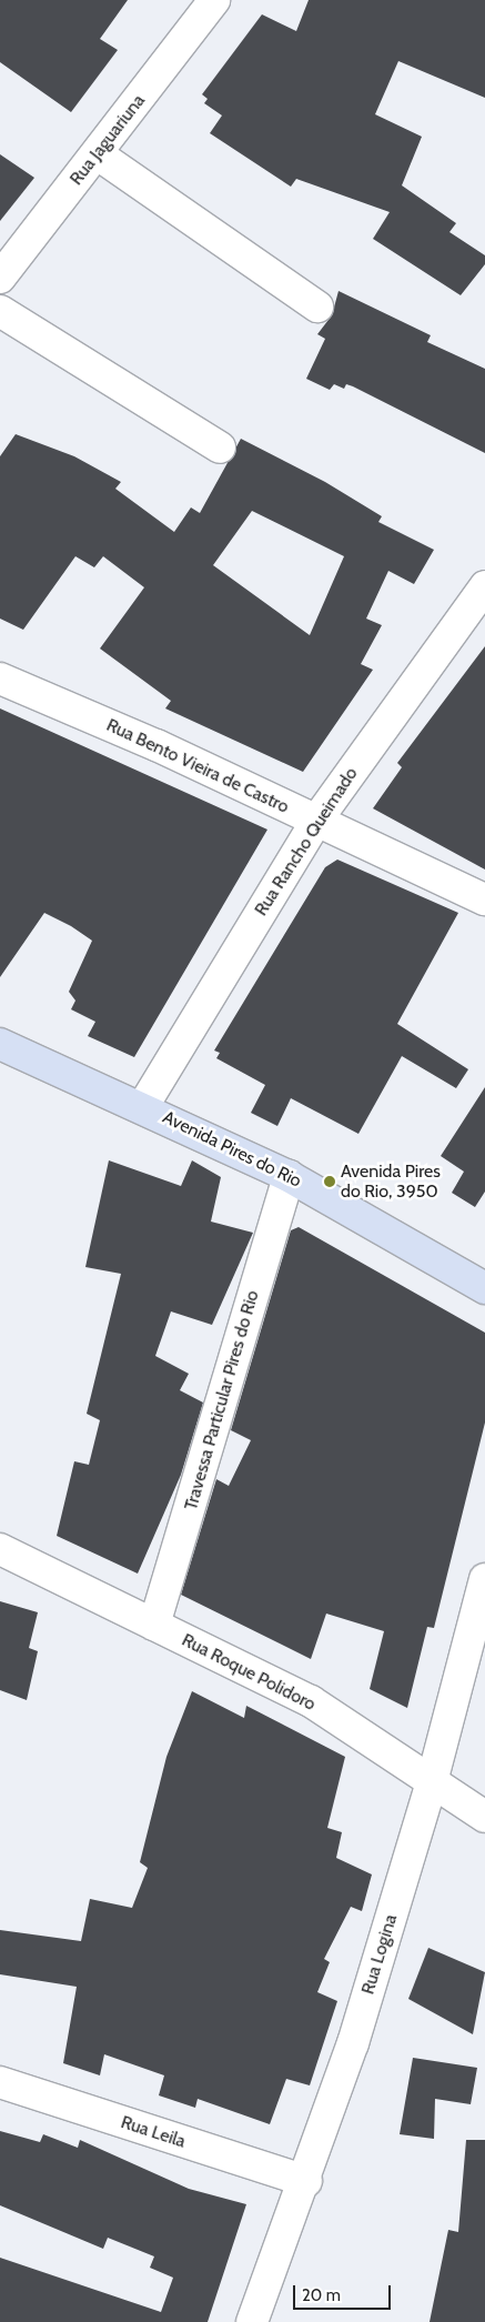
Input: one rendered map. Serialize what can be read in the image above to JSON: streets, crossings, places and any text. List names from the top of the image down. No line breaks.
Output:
{"streets":{"main road":["Avenida Pires do Rio"],"street":["Rua Jaguariuna","Rua Bento Vieira de Castro","Rua Rancho Queimado","Travessa Particular Pires do Rio","Rua Roque Polidoro","Rua Logina","Rua Leila"]},"crossings":[["Rua Bento Vieira de Castro","Rua Rancho Queimado"],["Rua Rancho Queimado","Avenida Pires do Rio"],["Avenida Pires do Rio","Travessa Particular Pires do Rio"],["Travessa Particular Pires do Rio","Rua Roque Polidoro"],["Rua Roque Polidoro","Rua Logina"],["Rua Logina","Rua Leila"]],"places":["Avenida Pires do Rio, 3950"],"scale_bar":"20 m"}
